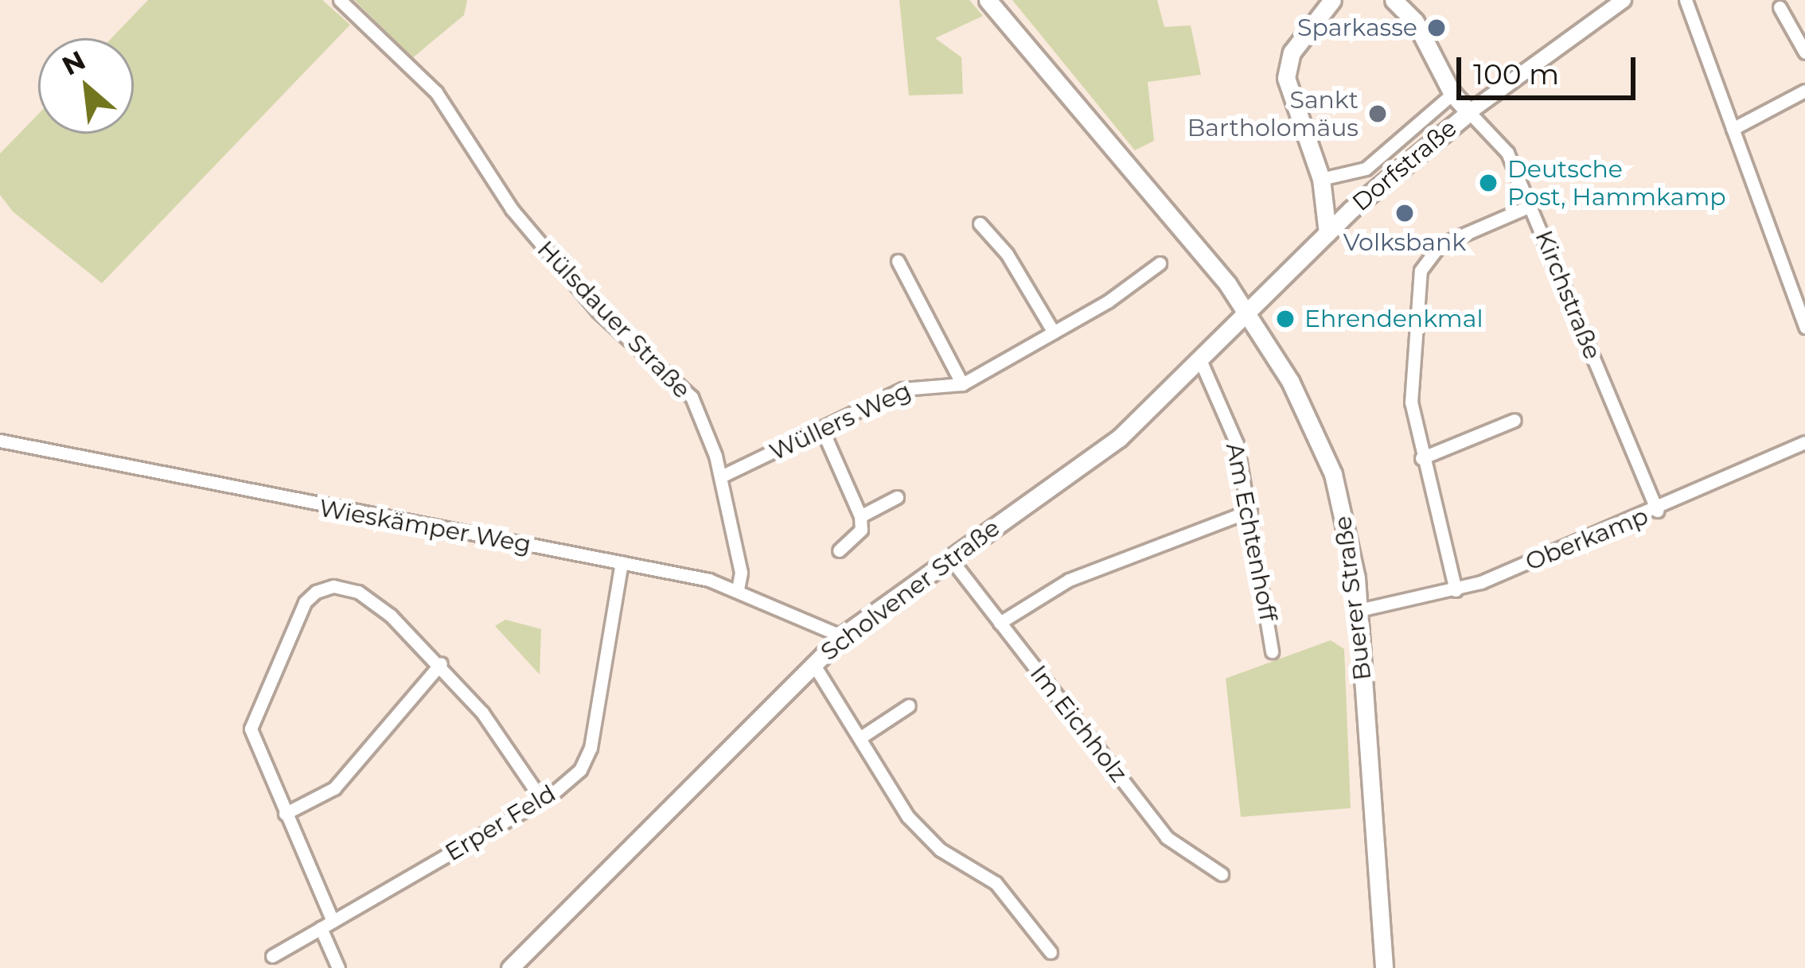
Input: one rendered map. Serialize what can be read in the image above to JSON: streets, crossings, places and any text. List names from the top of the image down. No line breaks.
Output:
{"streets":{"main road":["Dorfstraße","Kirchstraße","Scholvener Straße","Buerer Straße"],"street":["Hülsdauer Straße","Wüllers Weg","Wieskämper Weg","Am Echtenhoff","Oberkamp","Im Eichholz","Erper Feld"]},"crossings":[["Dorfstraße","Kirchstraße"],["Dorfstraße","Scholvener Straße"],["Dorfstraße","Buerer Straße"],["Kirchstraße","Oberkamp"],["Hülsdauer Straße","Wüllers Weg"],["Hülsdauer Straße","Wieskämper Weg"],["Wieskämper Weg","Scholvener Straße"],["Wieskämper Weg","Erper Feld"],["Am Echtenhoff","Scholvener Straße"],["Oberkamp","Buerer Straße"],["Scholvener Straße","Buerer Straße"],["Scholvener Straße","Im Eichholz"]],"places":["Sparkasse","Sankt Bartholomäus","Deutsche Post, Hammkamp","Volksbank","Ehrendenkmal"],"scale_bar":"100 m","north":"top left"}
